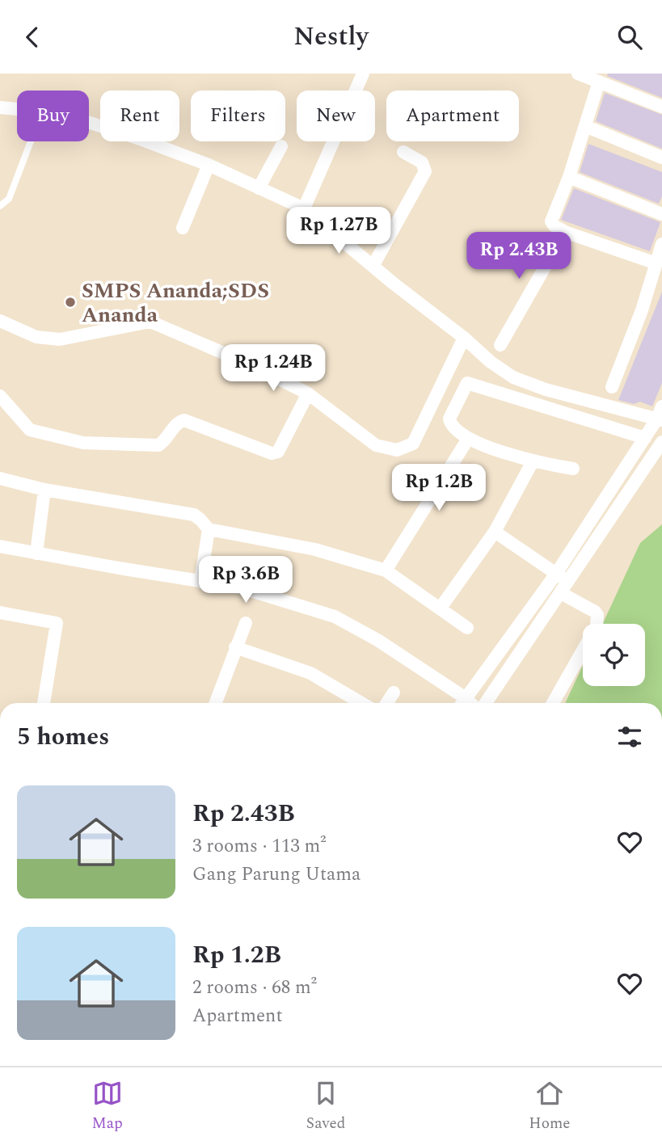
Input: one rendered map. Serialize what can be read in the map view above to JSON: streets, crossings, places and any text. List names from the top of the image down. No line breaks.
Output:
{"places":["SMPS Ananda;SDS Ananda"],"page":{"header":"Nestly","chip":["Buy","Rent","Filters","New","Apartment"],"price":["Rp 1.27B","Rp 2.43B","Rp 1.24B","Rp 1.2B","Rp 3.6B"],"heading":"5 homes","list":[{"name":"Rp 2.43B","note":"3 rooms · 113 m² · Gang Parung Utama"},{"name":"Rp 1.2B","note":"2 rooms · 68 m² · Apartment"}],"tabs":["Map","Saved","Home"]}}
